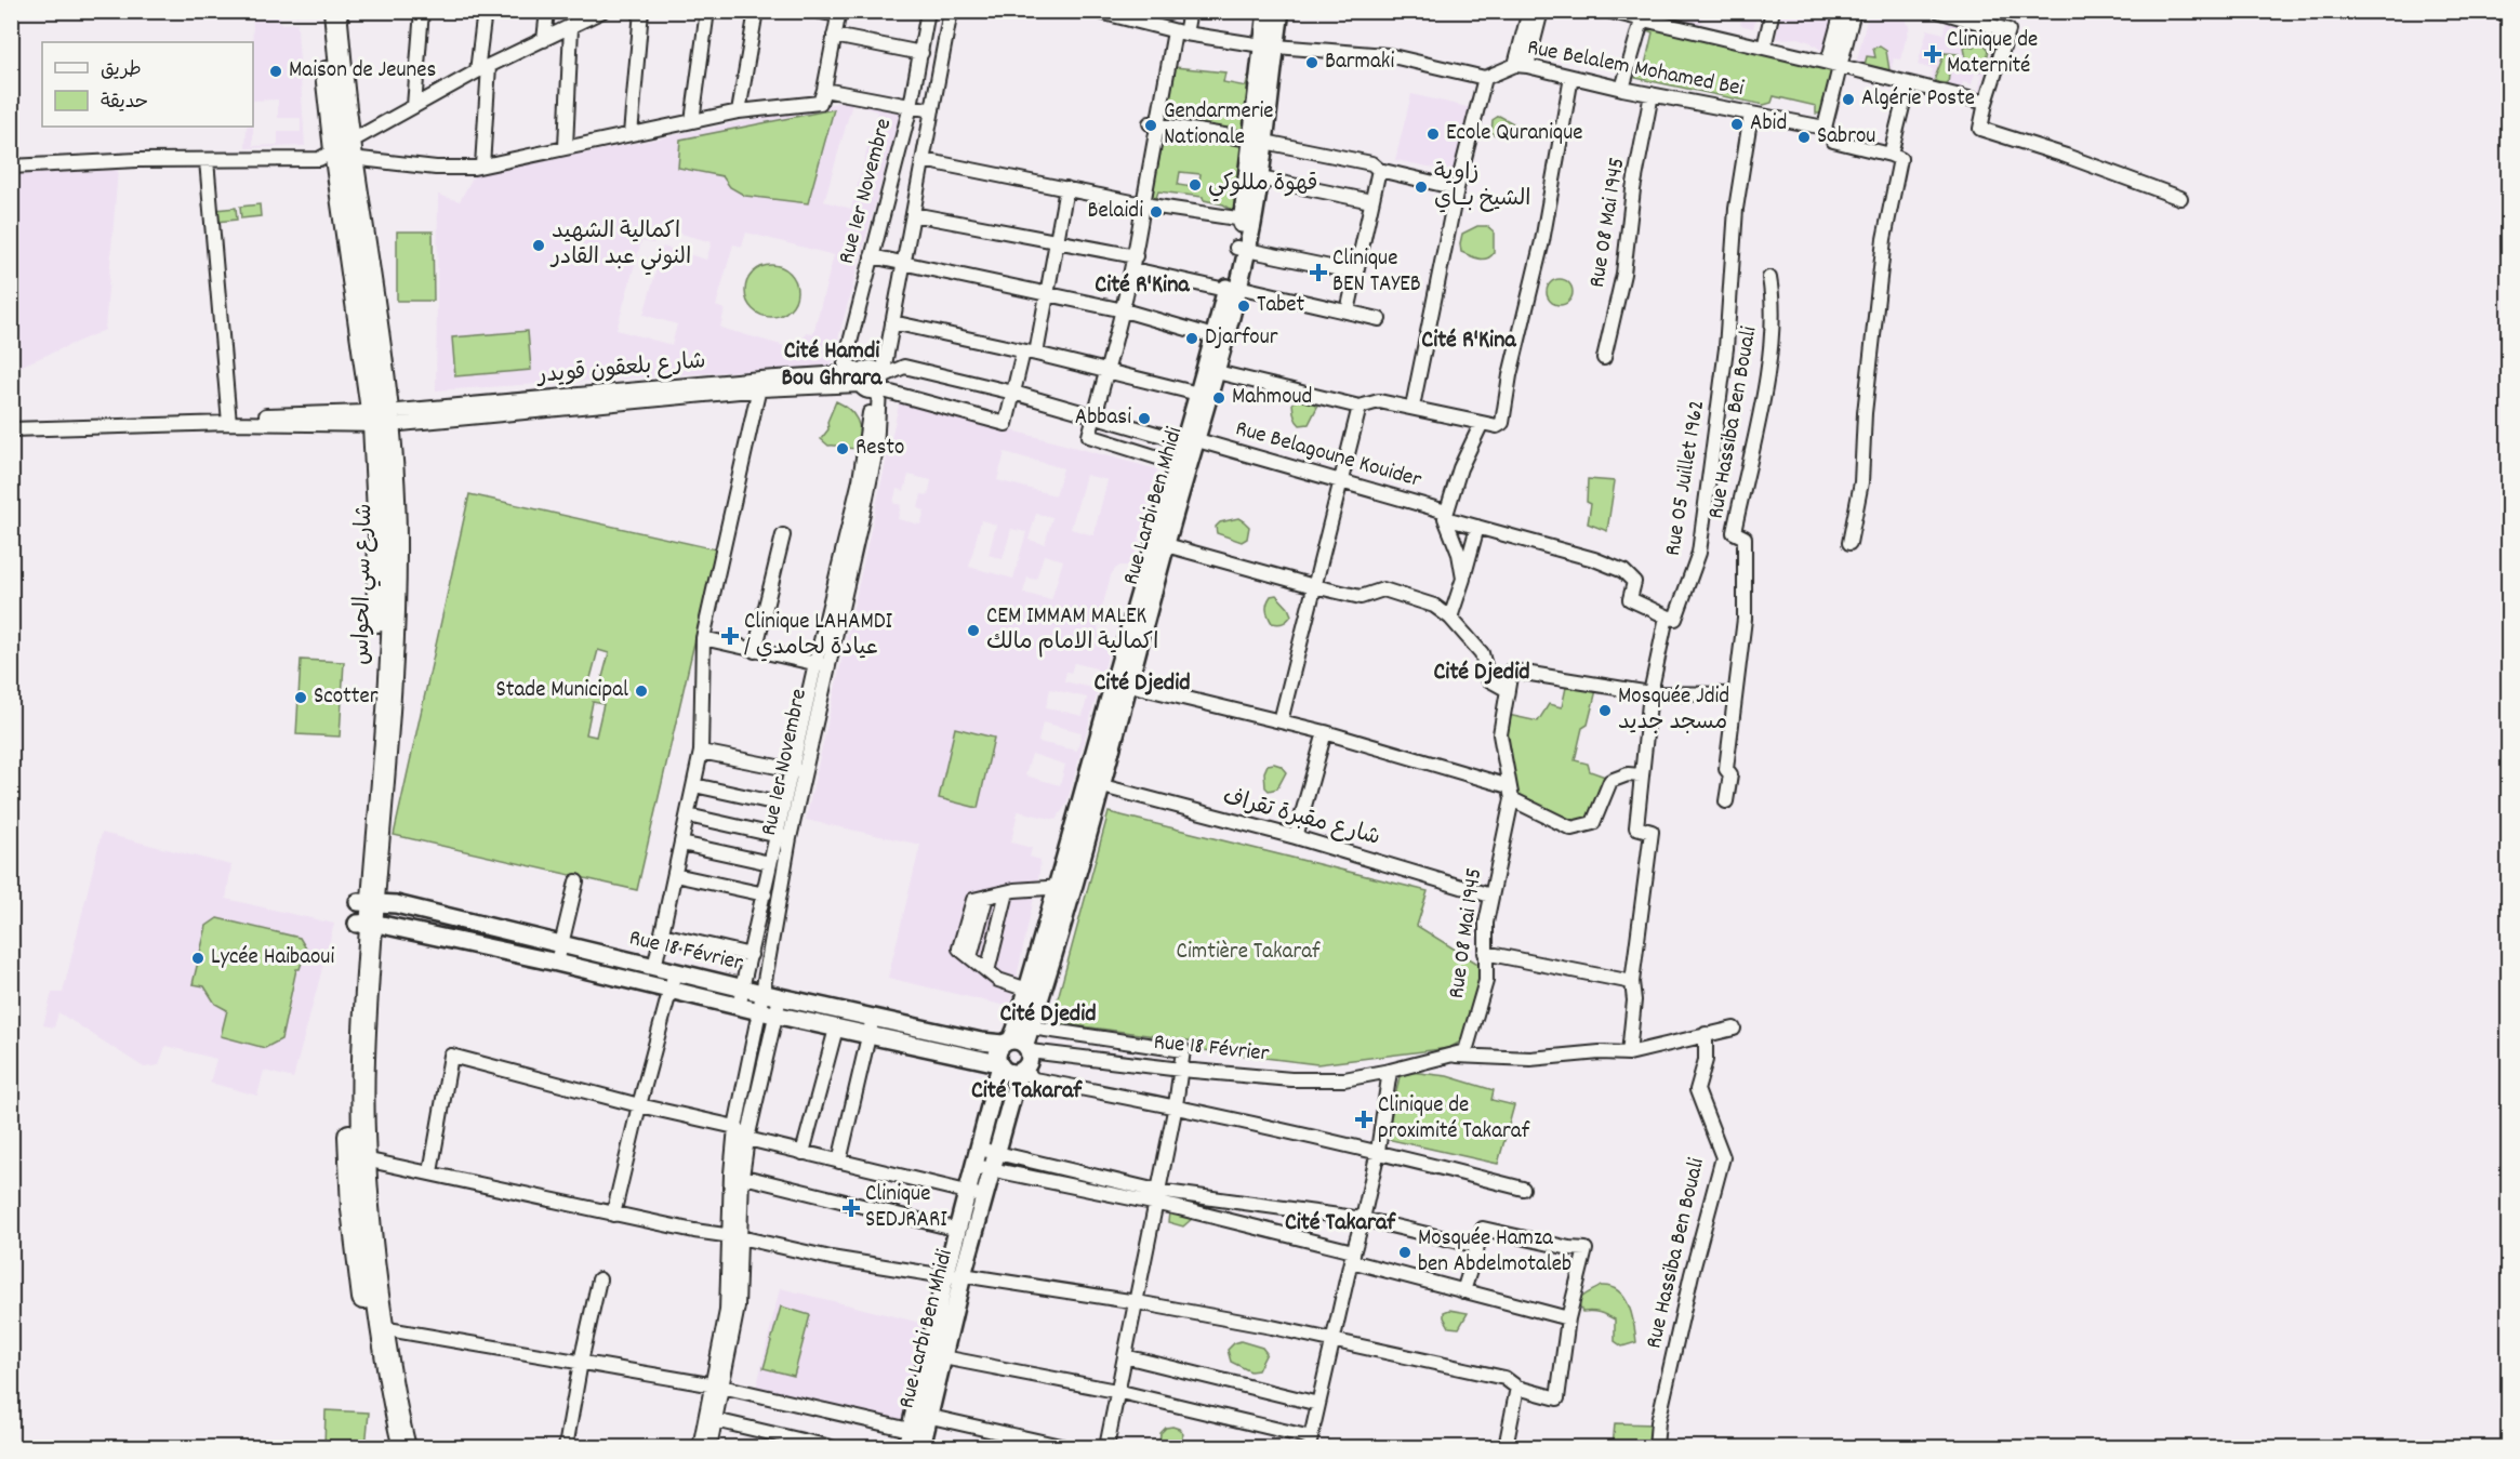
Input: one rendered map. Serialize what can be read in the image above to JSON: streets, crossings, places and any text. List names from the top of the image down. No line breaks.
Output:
{"streets":{"main road":["شارع سي الحواس"],"street":["Rue Belalem Mohamed Bei","Rue 1er Novembre","Rue 08 Mai 1945","شارع بلعقون قويدر","Rue Hassiba Ben Bouali","Rue Belagoune Kouider","Rue 05 Juillet 1962","Rue Larbi Ben Mhidi","شارع مقبرة تقراف","Rue 18 Février"]},"crossings":[["Rue Belalem Mohamed Bei","Rue 08 Mai 1945"],["Rue Belalem Mohamed Bei","Rue 05 Juillet 1962"],["Rue 1er Novembre","شارع بلعقون قويدر"],["Rue 1er Novembre","Rue Belagoune Kouider"],["Rue 1er Novembre","Rue 18 Février"],["Rue 08 Mai 1945","شارع مقبرة تقراف"],["شارع بلعقون قويدر","Rue Belagoune Kouider"],["شارع بلعقون قويدر","شارع سي الحواس"],["Rue Belagoune Kouider","Rue 05 Juillet 1962"],["Rue Belagoune Kouider","Rue Larbi Ben Mhidi"],["Rue Larbi Ben Mhidi","شارع مقبرة تقراف"],["Rue Larbi Ben Mhidi","Rue 18 Février"],["شارع سي الحواس","Rue 18 Février"]],"districts":["Cité R'Kina","Cité R'Kina","Cité Hamdi Bou Ghrara","Cité Djedid","Cité Djedid","Cité Djedid","Cité Takaraf","Cité Takaraf"],"parks":["Cimtière Takaraf"],"places":{"health":["Clinique de Maternité","Clinique BEN TAYEB","Clinique LAHAMDI / عيادة لحامدي","Clinique de proximité Takaraf","Clinique SEDJRARI"],"other":["Barmaki","Maison de Jeunes","Algérie Poste","Abid","Gendarmerie Nationale","Ecole Quranique","Sabrou","قهوة مللوكي","زاوية الشيخ بــاي","Belaidi","اكمالية الشهيد النوني عبد القادر","Tabet","Djarfour","Mahmoud","Abbasi","Resto","CEM IMMAM MALEK اكمالية الامام مالك","Stade Municipal","Scotter","Mosquée Jdid مسجد جديد","Lycée Haibaoui","Mosquée Hamza ben Abdelmotaleb"]},"legend":["طريق","حديقة"]}
